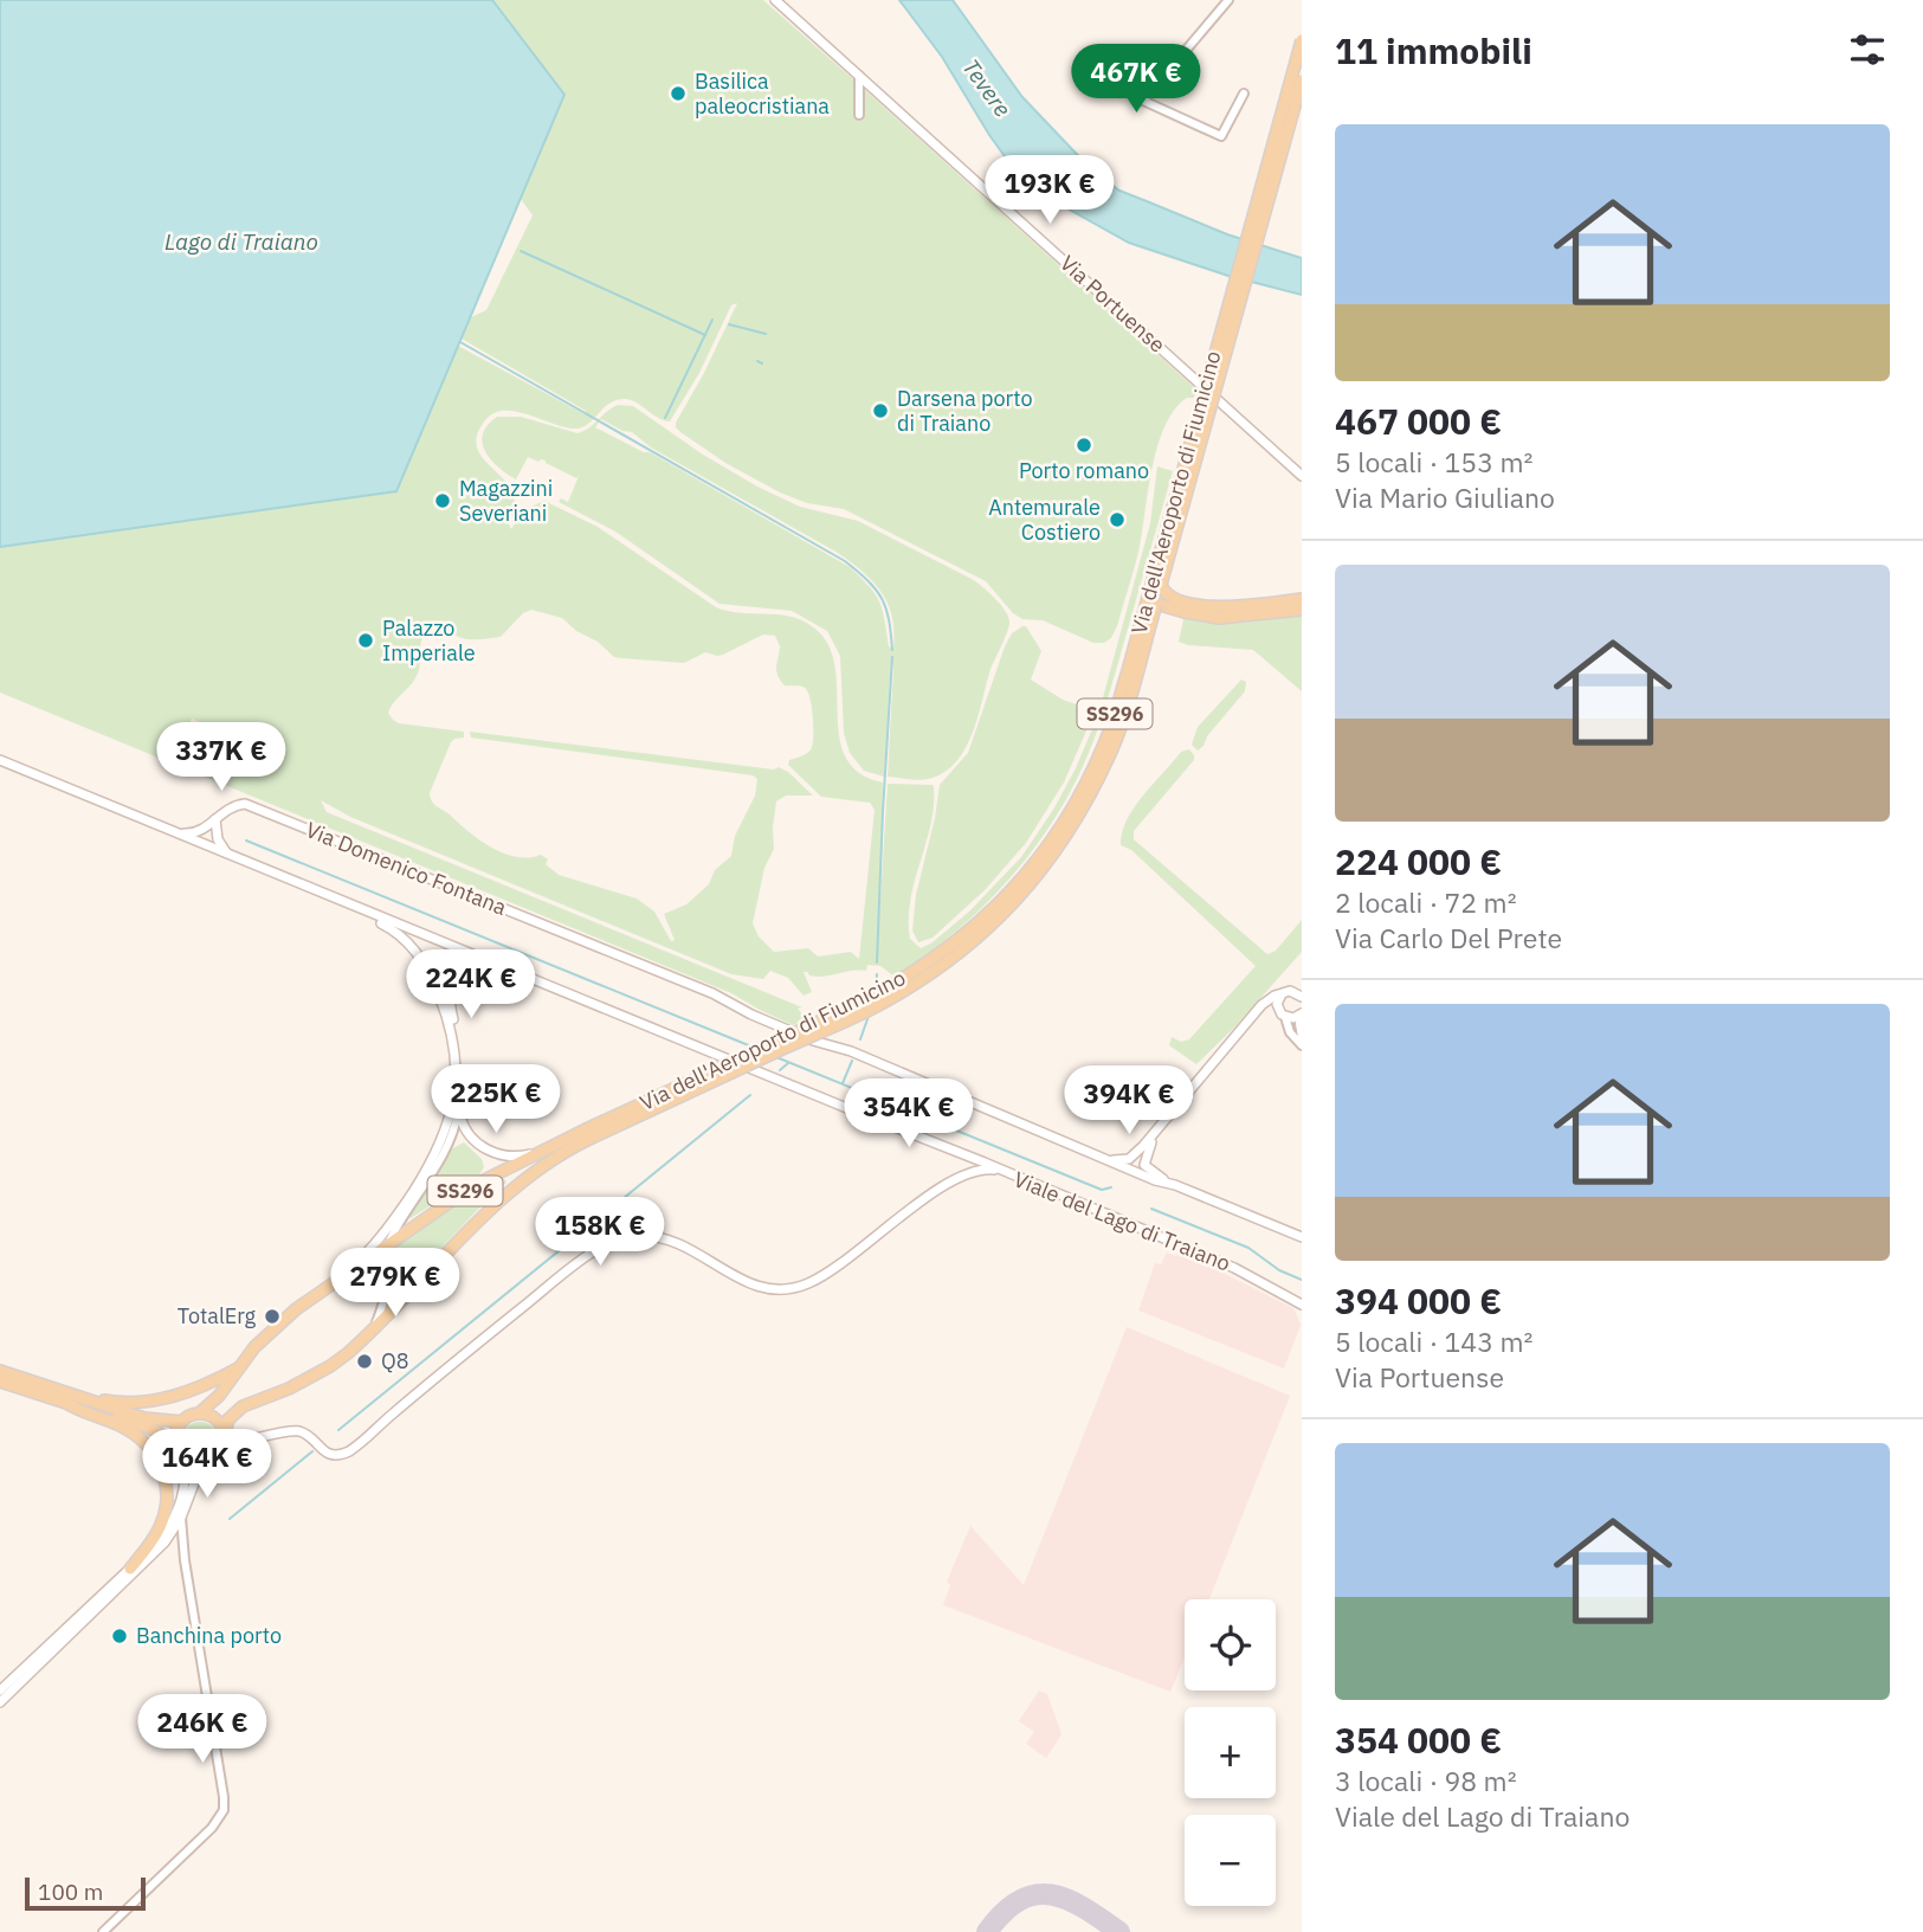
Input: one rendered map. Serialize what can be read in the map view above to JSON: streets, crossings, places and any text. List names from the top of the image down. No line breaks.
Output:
{"streets":{"main road":["Via dell'Aeroporto di Fiumicino","SS296"],"street":["Via Portuense","Via Domenico Fontana","Viale del Lago di Traiano"]},"water":["Tevere","Lago di Traiano"],"places":["Basilica paleocristiana","Darsena porto di Traiano","Porto romano","Magazzini Severiani","Antemurale Costiero","Palazzo Imperiale","TotalErg","Q8","Banchina porto"],"scale_bar":"100 m","page":{"heading":"11 immobili","price":["467K €","193K €","337K €","224K €","225K €","394K €","354K €","158K €","279K €","164K €","246K €"],"list":[{"name":"467 000 €","note":"5 locali · 153 m² · Via Mario Giuliano"},{"name":"224 000 €","note":"2 locali · 72 m² · Via Carlo Del Prete"},{"name":"394 000 €","note":"5 locali · 143 m² · Via Portuense"},{"name":"354 000 €","note":"3 locali · 98 m² · Viale del Lago di Traiano"}],"map_buttons":["+","−"],"scale":"100 m"}}
